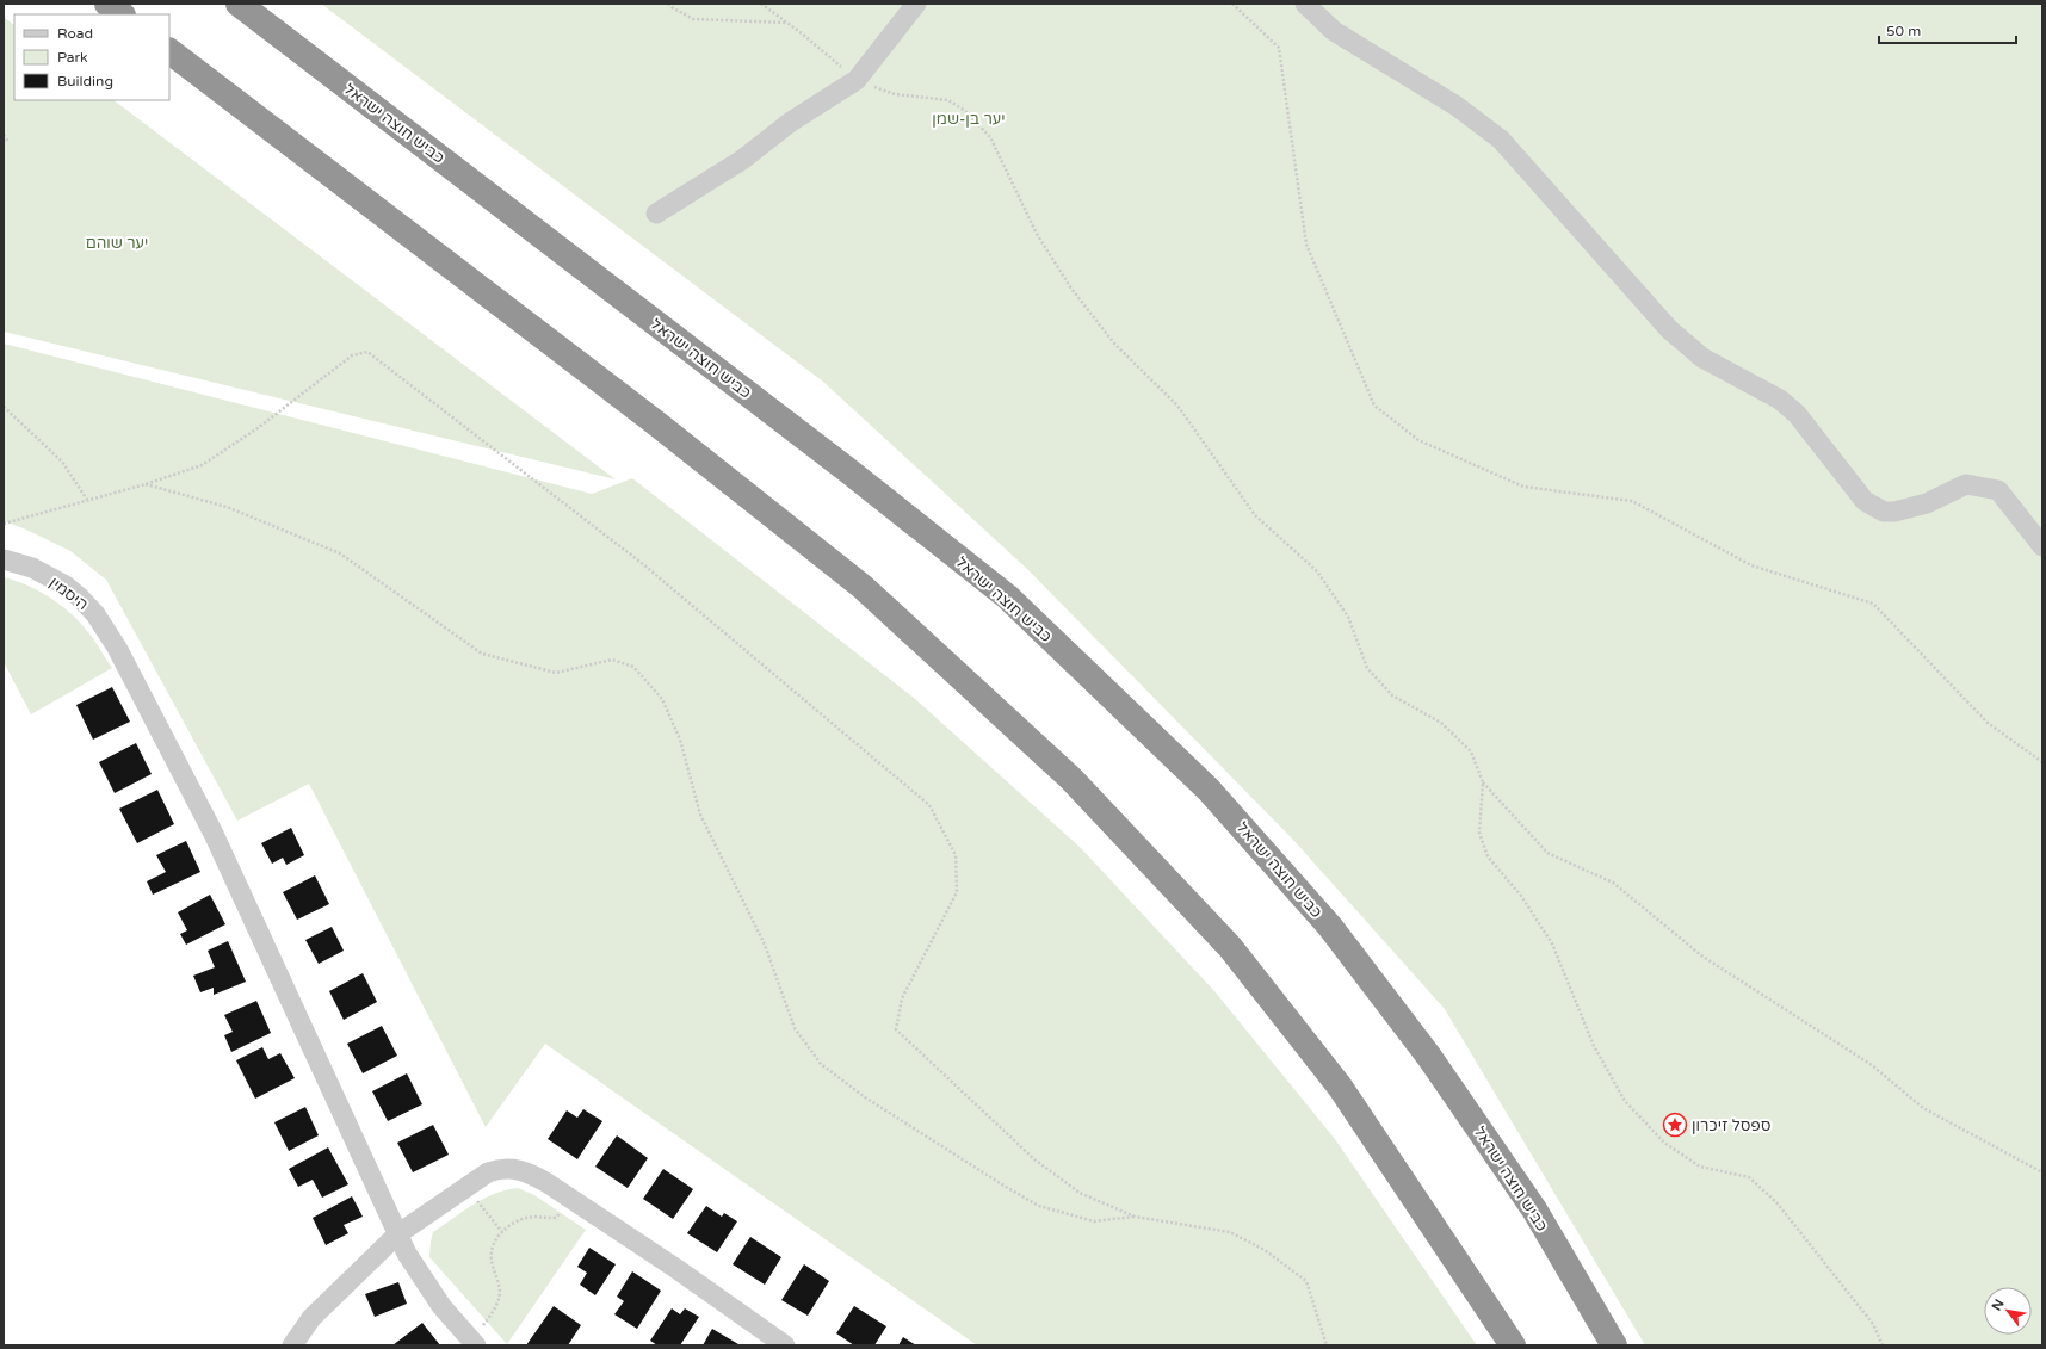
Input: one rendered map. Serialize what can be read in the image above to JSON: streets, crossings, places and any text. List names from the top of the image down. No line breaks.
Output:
{"streets":{"highway":["כביש חוצה ישראל"],"street":["היסמין"]},"parks":["יער בן-שמן","יער שוהם"],"places":{"place":["ספסל זיכרון"]},"legend":["Road","Park","Building"],"scale_bar":"50 m","north":"top left"}
